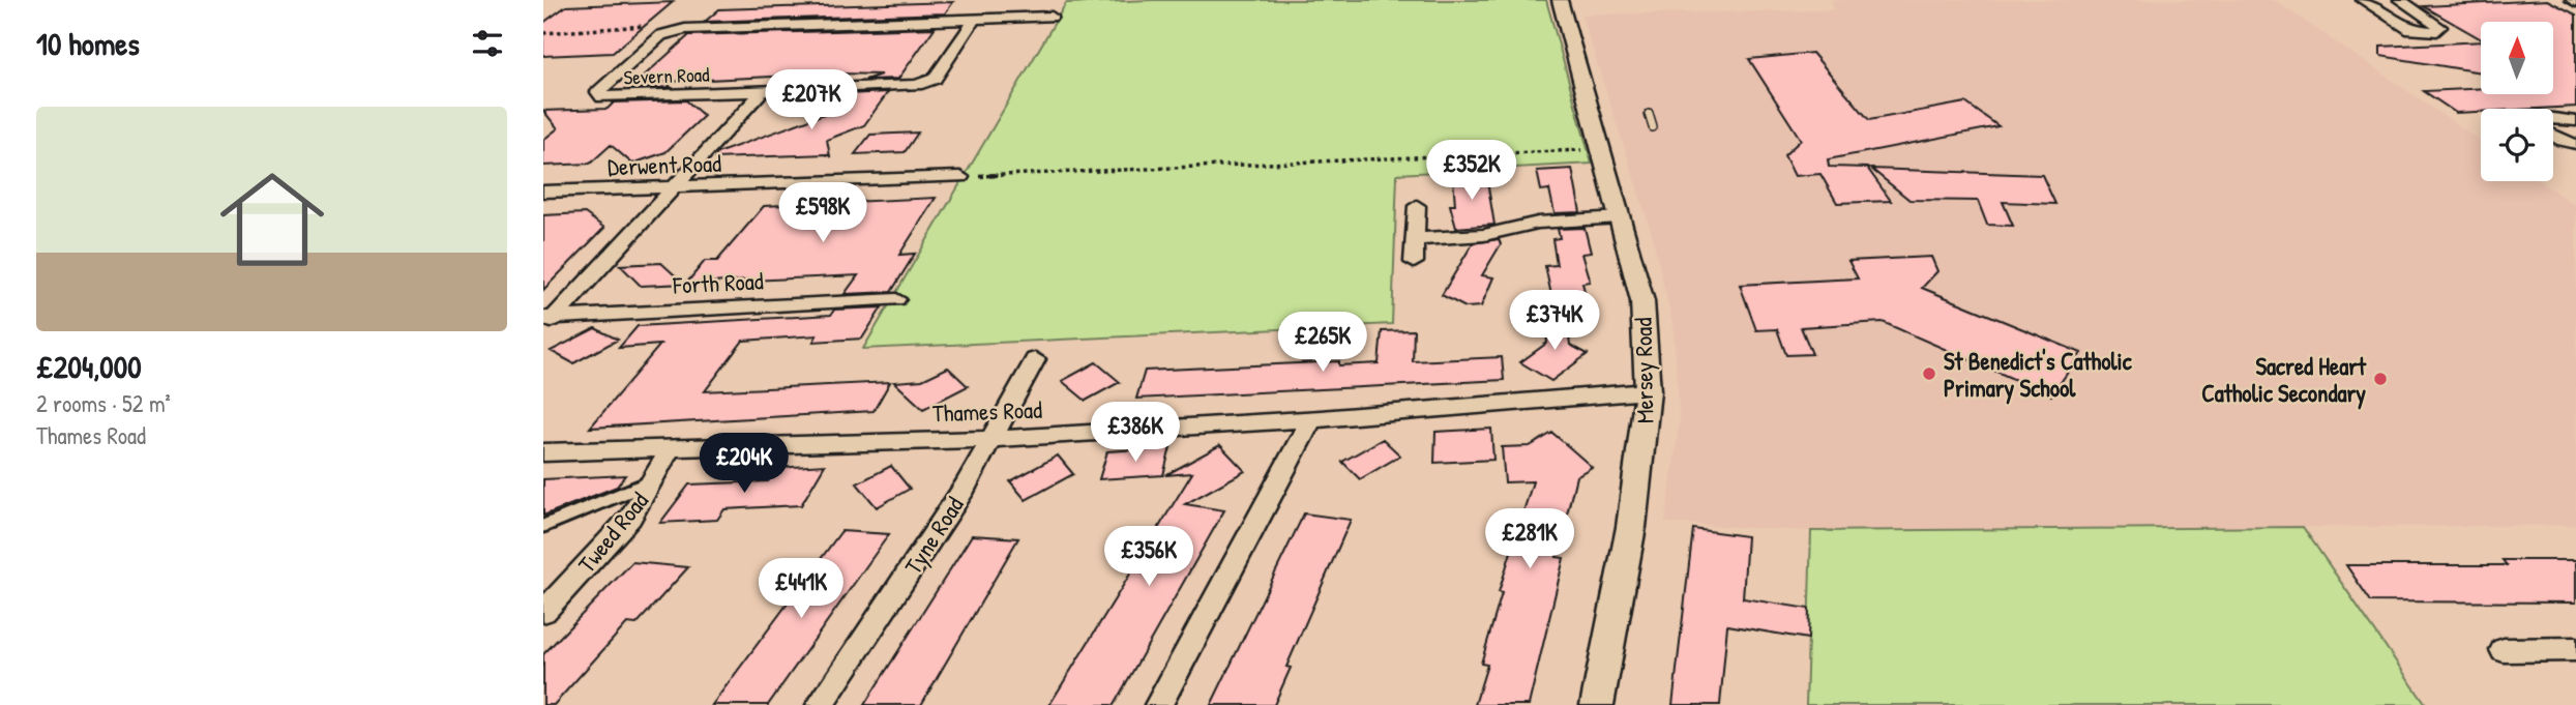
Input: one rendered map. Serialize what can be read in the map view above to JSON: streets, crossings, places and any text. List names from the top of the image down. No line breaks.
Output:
{"streets":{"street":["Severn Road","Derwent Road","Forth Road","Mersey Road","Thames Road","Tweed Road","Tyne Road"]},"crossings":[["Mersey Road","Thames Road"],["Thames Road","Tweed Road"],["Thames Road","Tyne Road"]],"places":["St Benedict's Catholic Primary School","Sacred Heart Catholic Secondary"],"north":"top","page":{"heading":"10 homes","price":["£207K","£352K","£598K","£374K","£265K","£386K","£204K","£281K","£356K","£441K"],"list":[{"name":"£204,000","note":"2 rooms · 52 m² · Thames Road"}]}}
